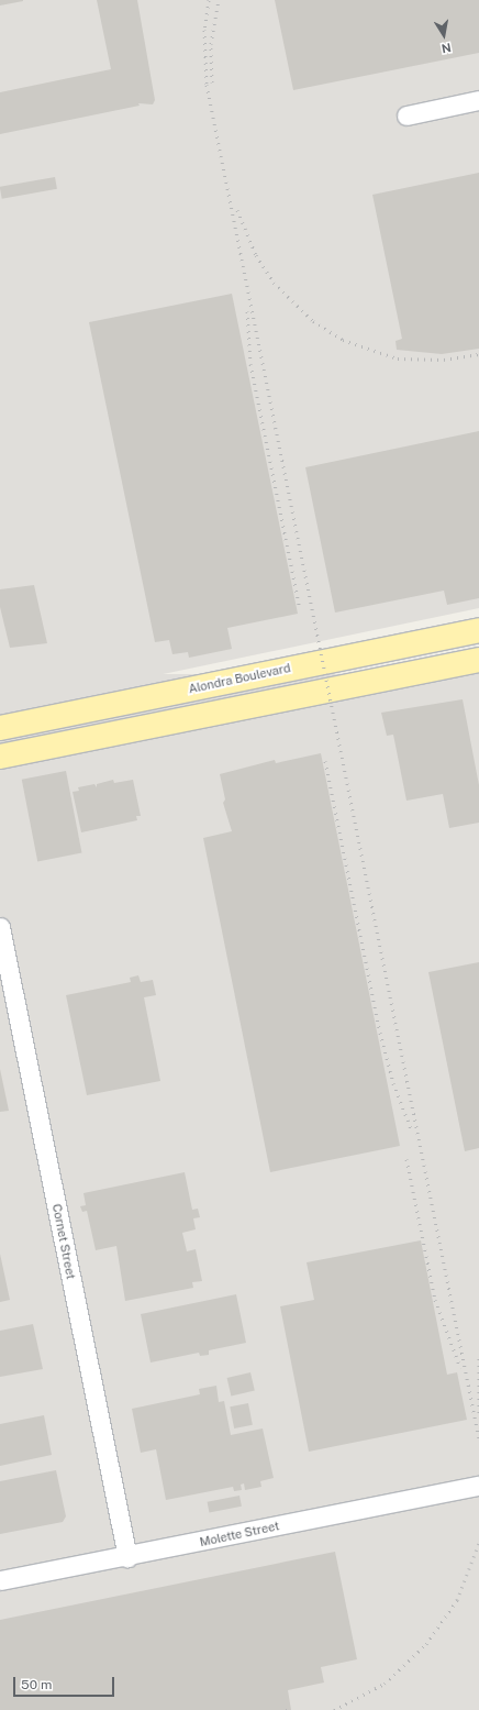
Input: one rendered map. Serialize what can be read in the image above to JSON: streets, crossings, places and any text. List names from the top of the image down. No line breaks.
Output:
{"streets":{"main road":["Alondra Boulevard"],"street":["Cornet Street","Molette Street"]},"crossings":[["Cornet Street","Molette Street"]],"scale_bar":"50 m","north":"bottom"}
